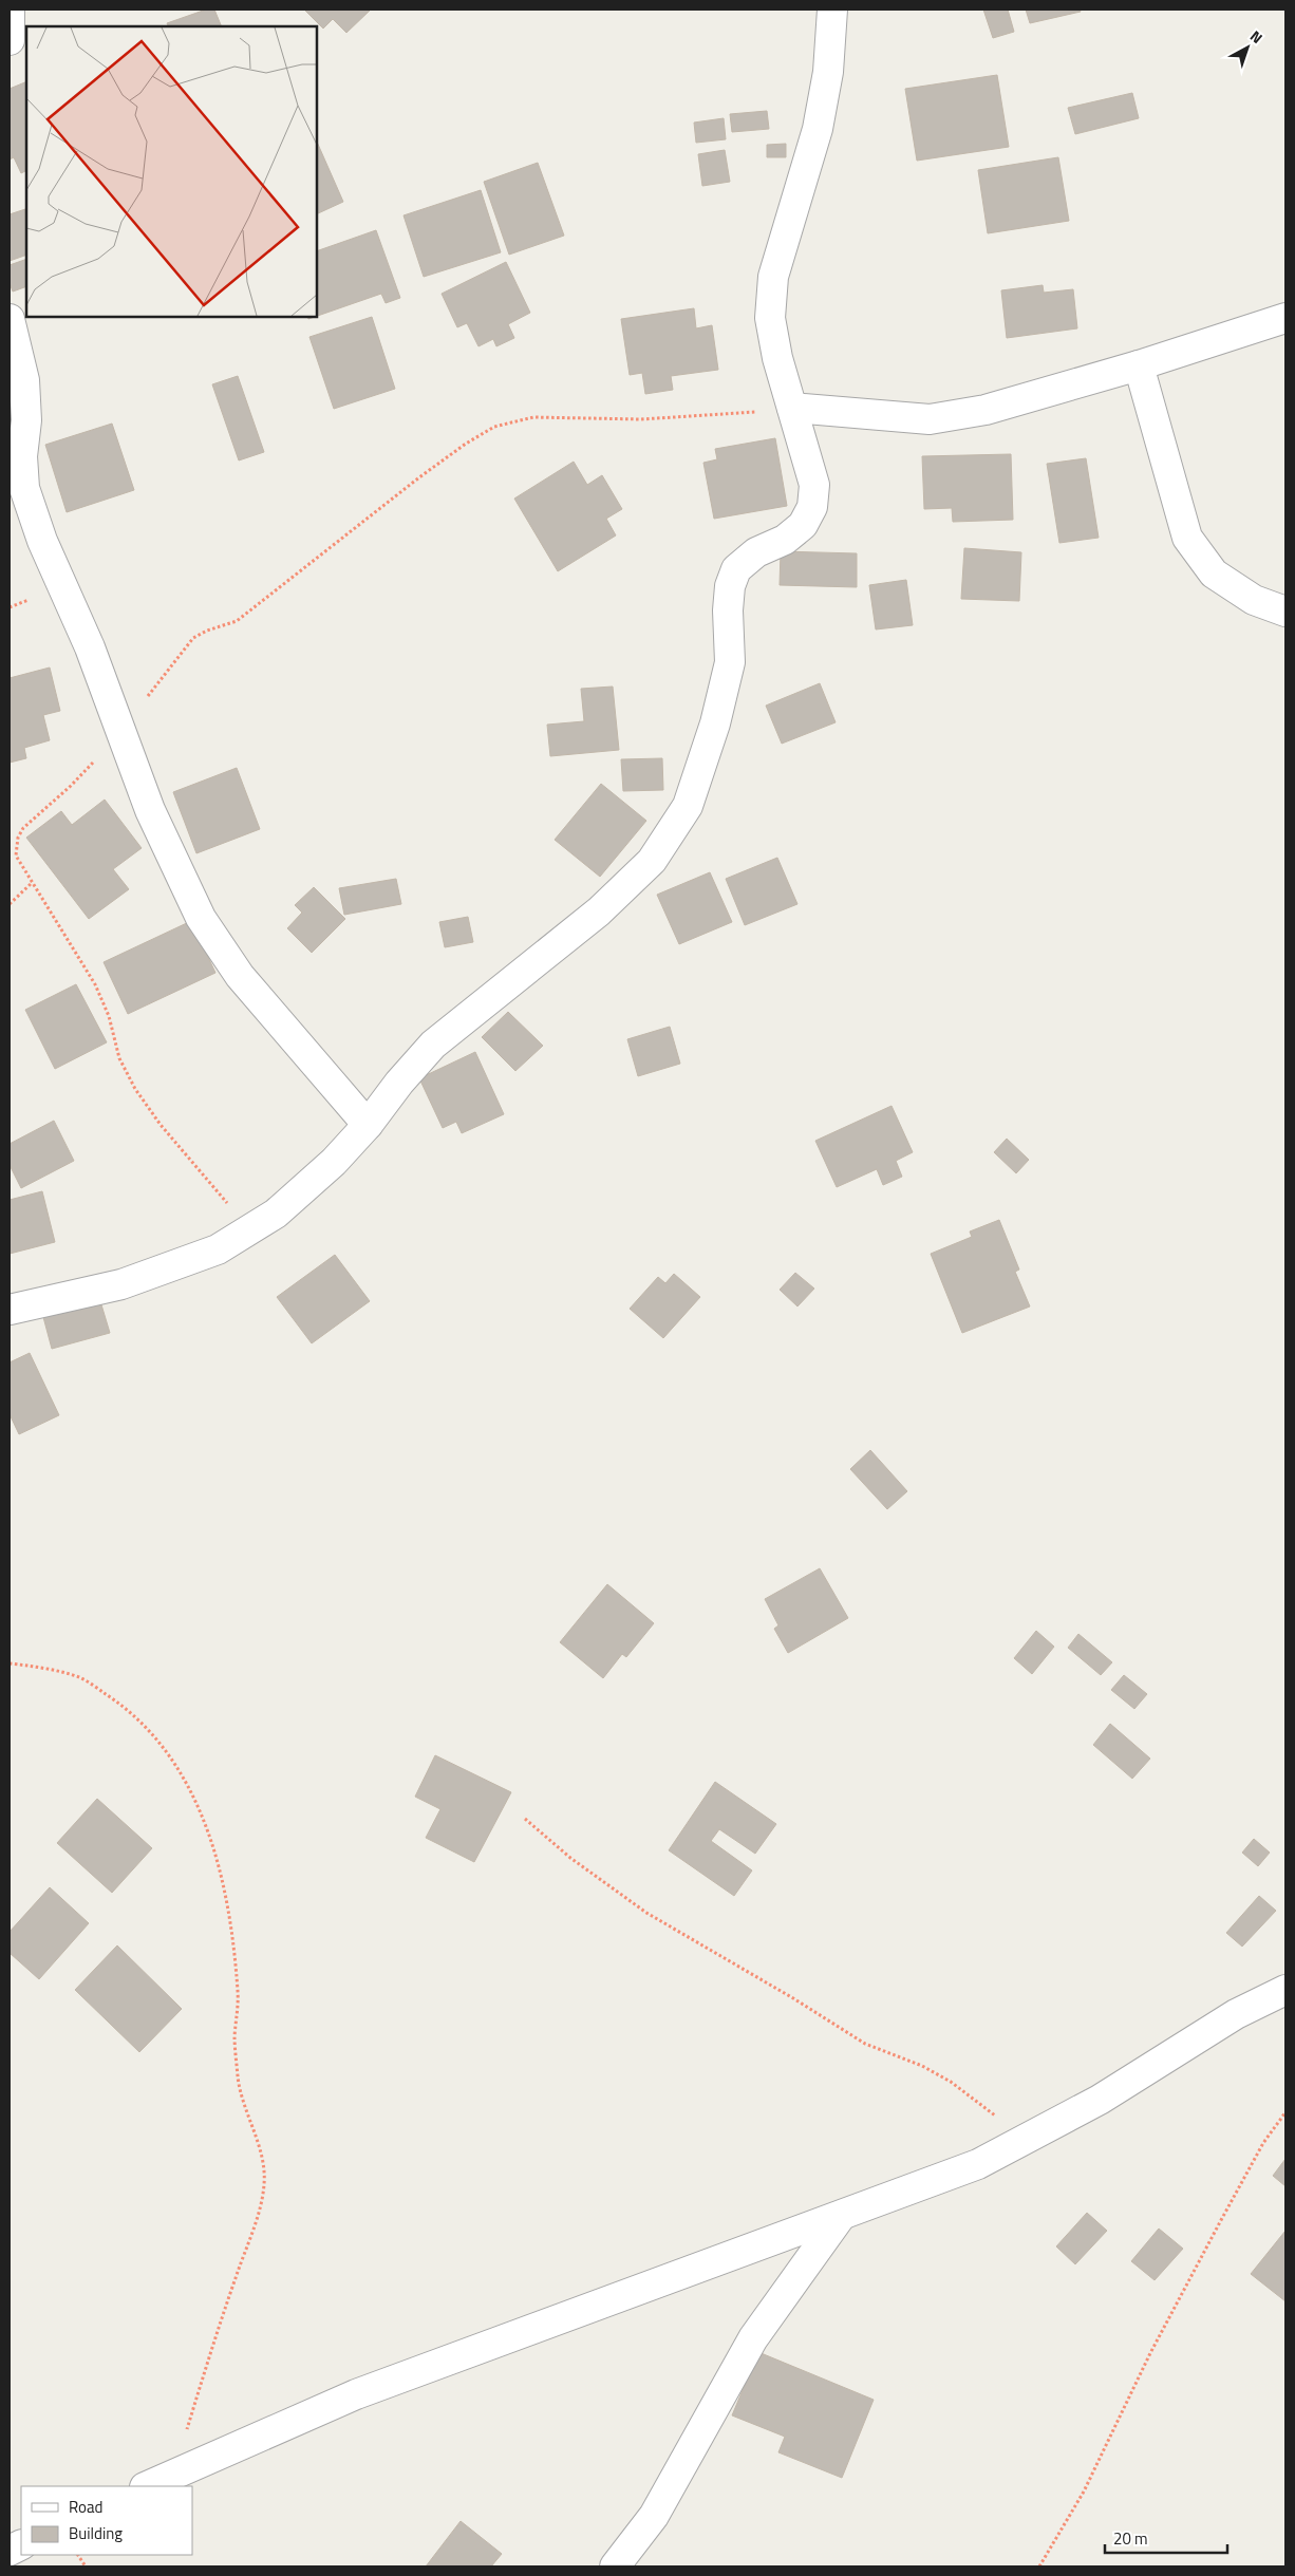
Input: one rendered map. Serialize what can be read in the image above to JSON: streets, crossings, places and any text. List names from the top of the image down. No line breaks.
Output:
{"legend":["Road","Building"],"scale_bar":"20 m","north":"top right"}
